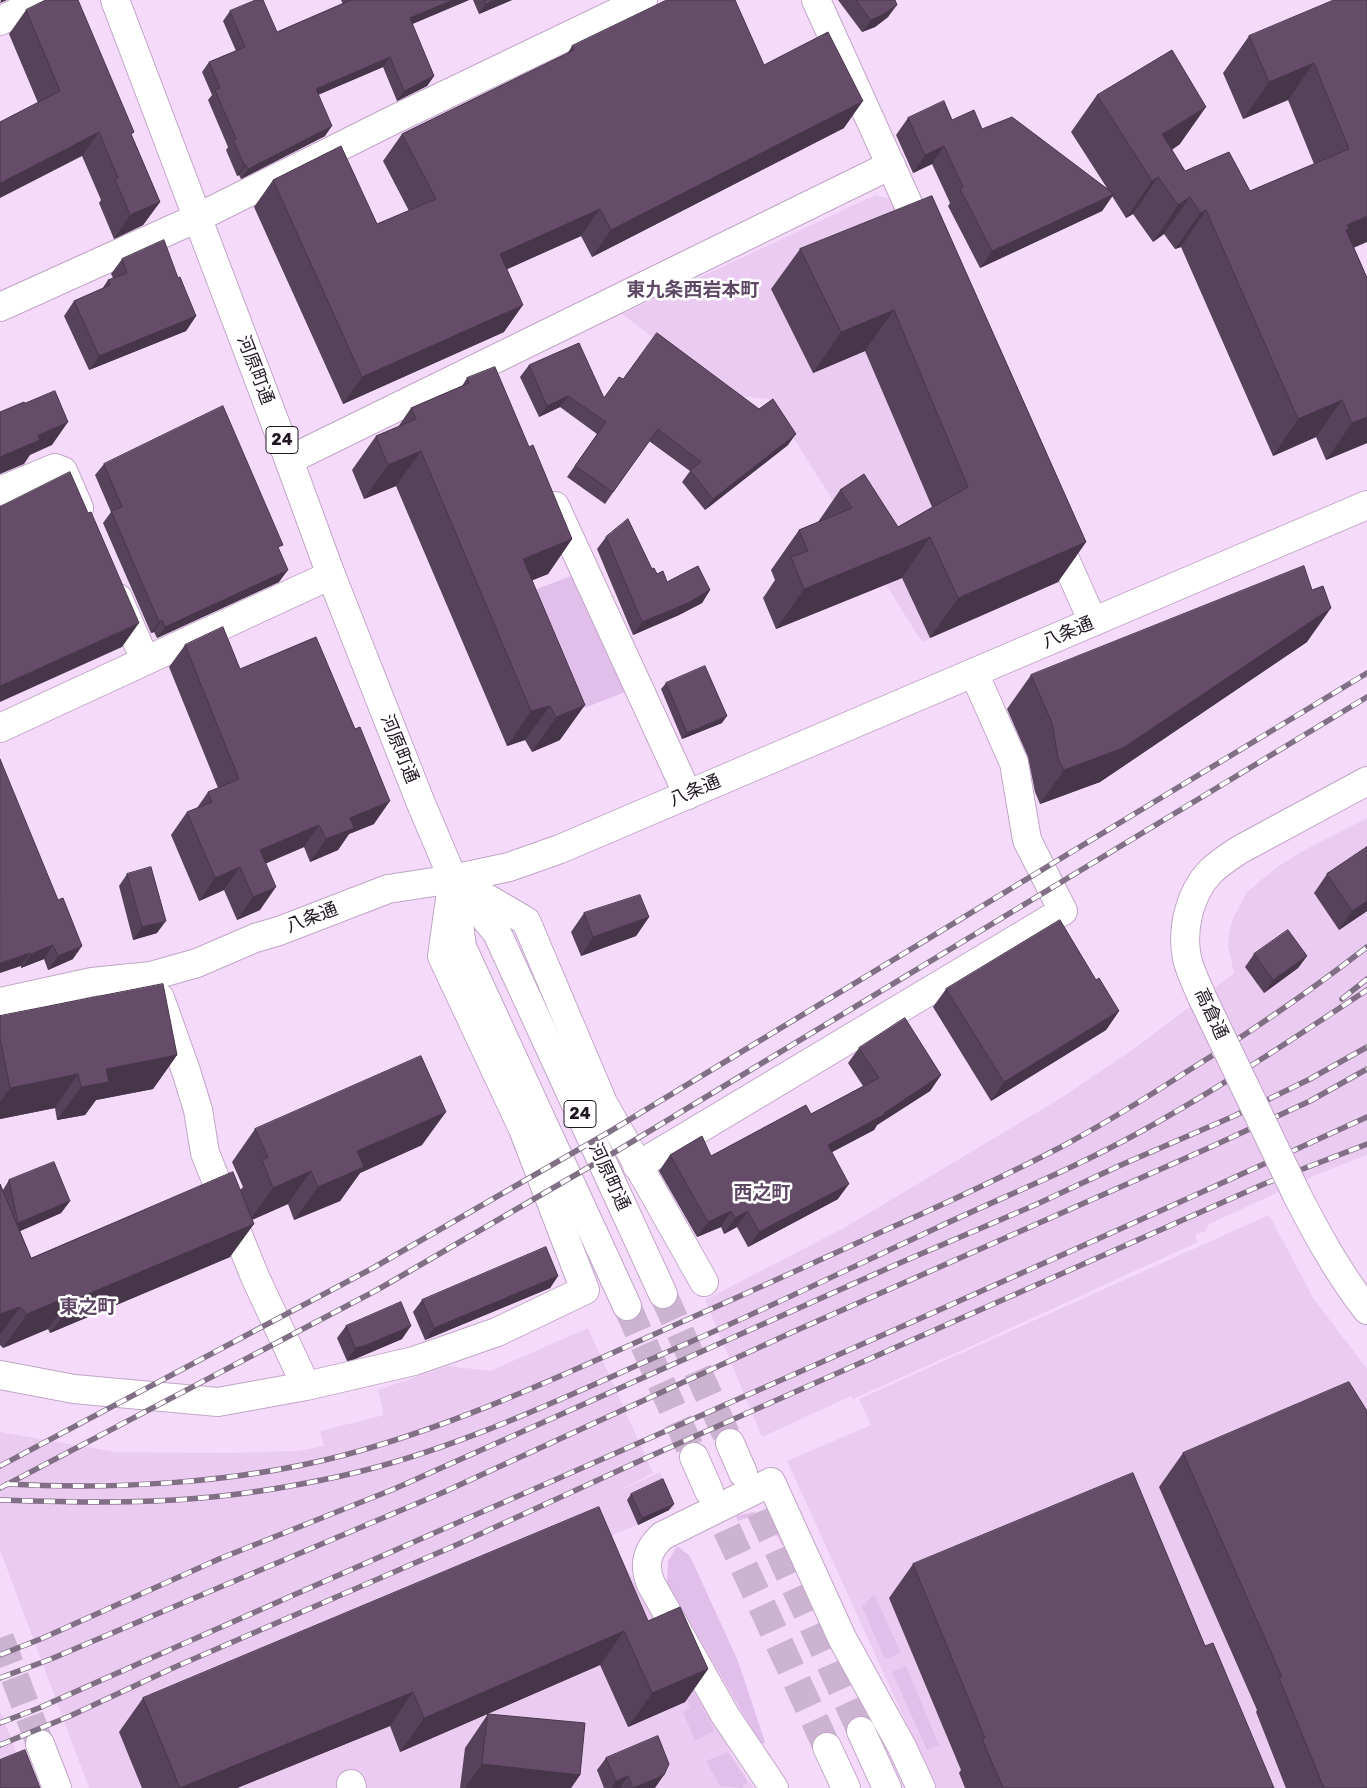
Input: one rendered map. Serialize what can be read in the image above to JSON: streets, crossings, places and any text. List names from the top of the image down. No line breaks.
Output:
{"streets":{"main road":["河原町通","24","八条通","高倉通"]},"crossings":[["河原町通","八条通"]],"districts":["東九条西岩本町","西之町","東之町"]}
